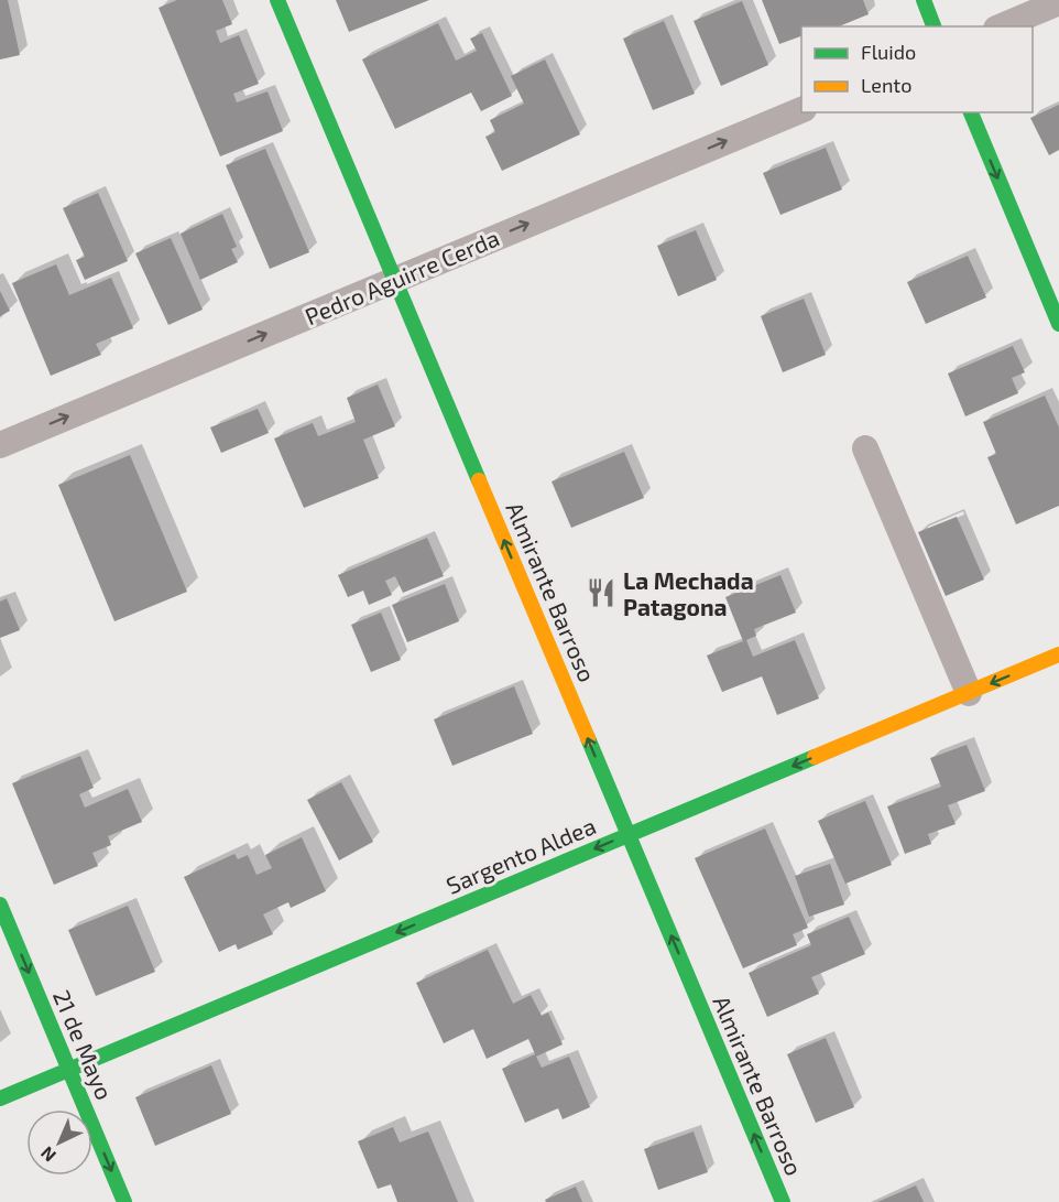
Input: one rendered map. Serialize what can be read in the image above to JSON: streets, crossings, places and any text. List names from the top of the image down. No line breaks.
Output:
{"streets":{"street":["Pedro Aguirre Cerda","Almirante Barroso","Sargento Aldea","21 de Mayo"]},"crossings":[["Pedro Aguirre Cerda","Almirante Barroso"],["Almirante Barroso","Sargento Aldea"],["Sargento Aldea","21 de Mayo"]],"one_way":["Pedro Aguirre Cerda","Almirante Barroso","Sargento Aldea","21 de Mayo"],"places":{"restaurant":["La Mechada Patagona"]},"legend":["Fluido","Lento"],"north":"bottom left"}
